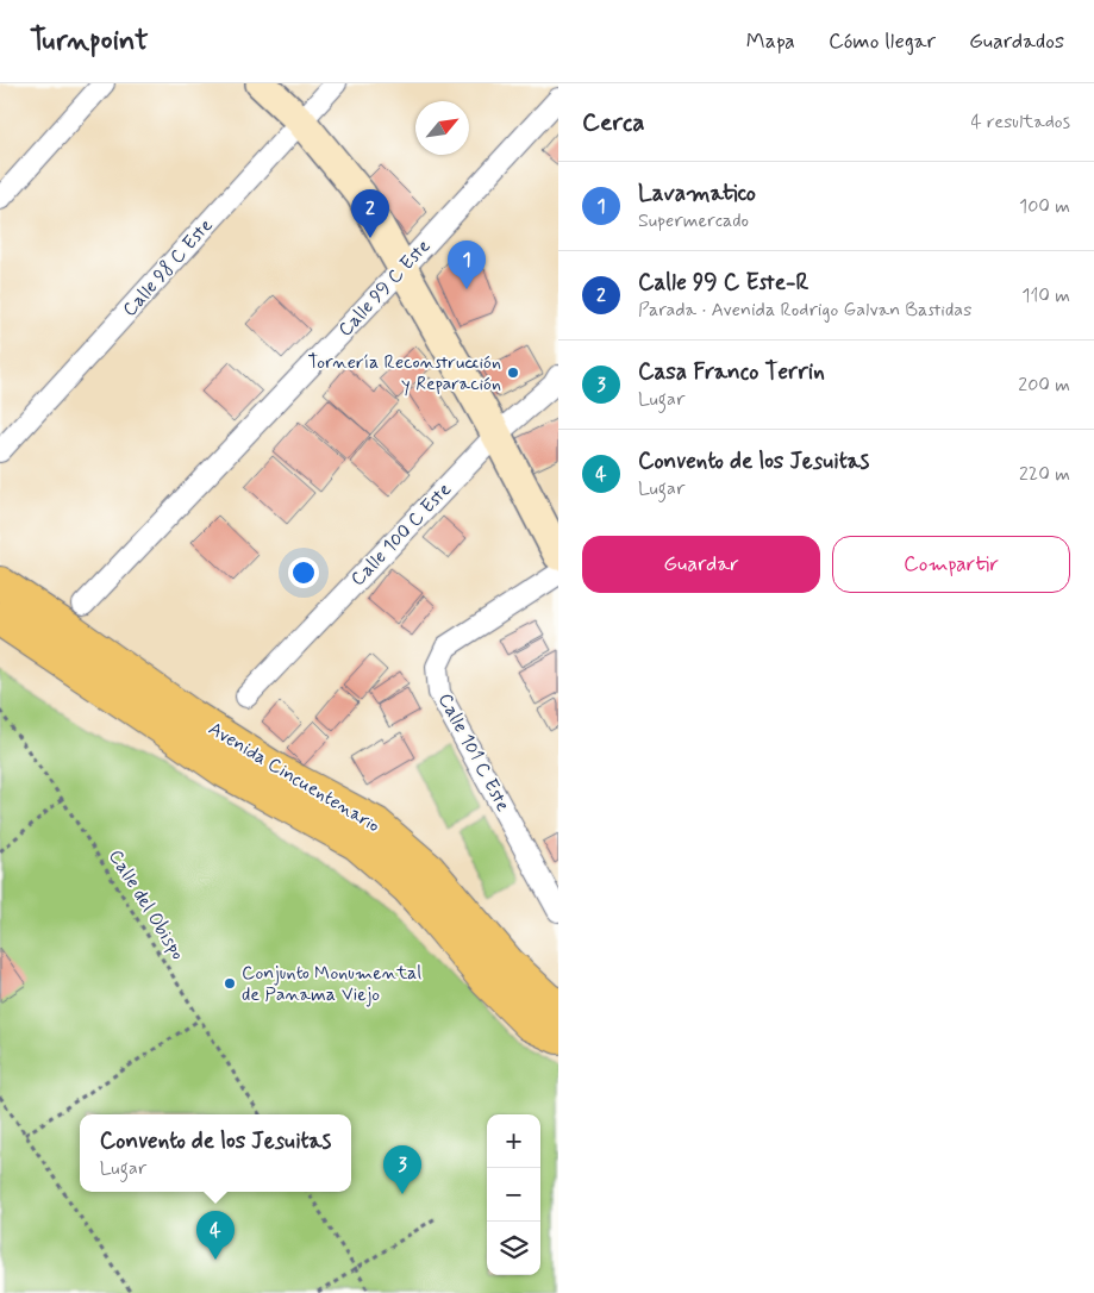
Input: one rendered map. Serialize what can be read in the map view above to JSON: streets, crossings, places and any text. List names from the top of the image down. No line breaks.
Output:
{"streets":{"main road":["Avenida Cincuentenario"],"street":["Calle 98 C Este","Calle 99 C Este","Calle 100 C Este","Calle 101 C Este"],"path":["Calle del Obispo"]},"places":["Tornería Reconstrucción y Reparación","Conjunto Monumental de Panama Viejo"],"north":"top right","page":{"header":"Turnpoint","nav":["Mapa","Cómo llegar","Guardados"],"heading":["Cerca","4 resultados"],"list":[{"mark":"1","name":"Lavamatico","note":"Supermercado","value":"100 m"},{"mark":"2","name":"Calle 99 C Este-R","note":"Parada · Avenida Rodrigo Galvan Bastidas","value":"110 m"},{"mark":"3","name":"Casa Franco Terrin","note":"Lugar","value":"200 m"},{"mark":"4","name":"Convento de los Jesuitas","note":"Lugar","value":"220 m"}],"pins":["2","1","3","4"],"buttons":["Guardar","Compartir"],"map_buttons":["+","−"],"popup":["Convento de los Jesuitas","Lugar"]}}
